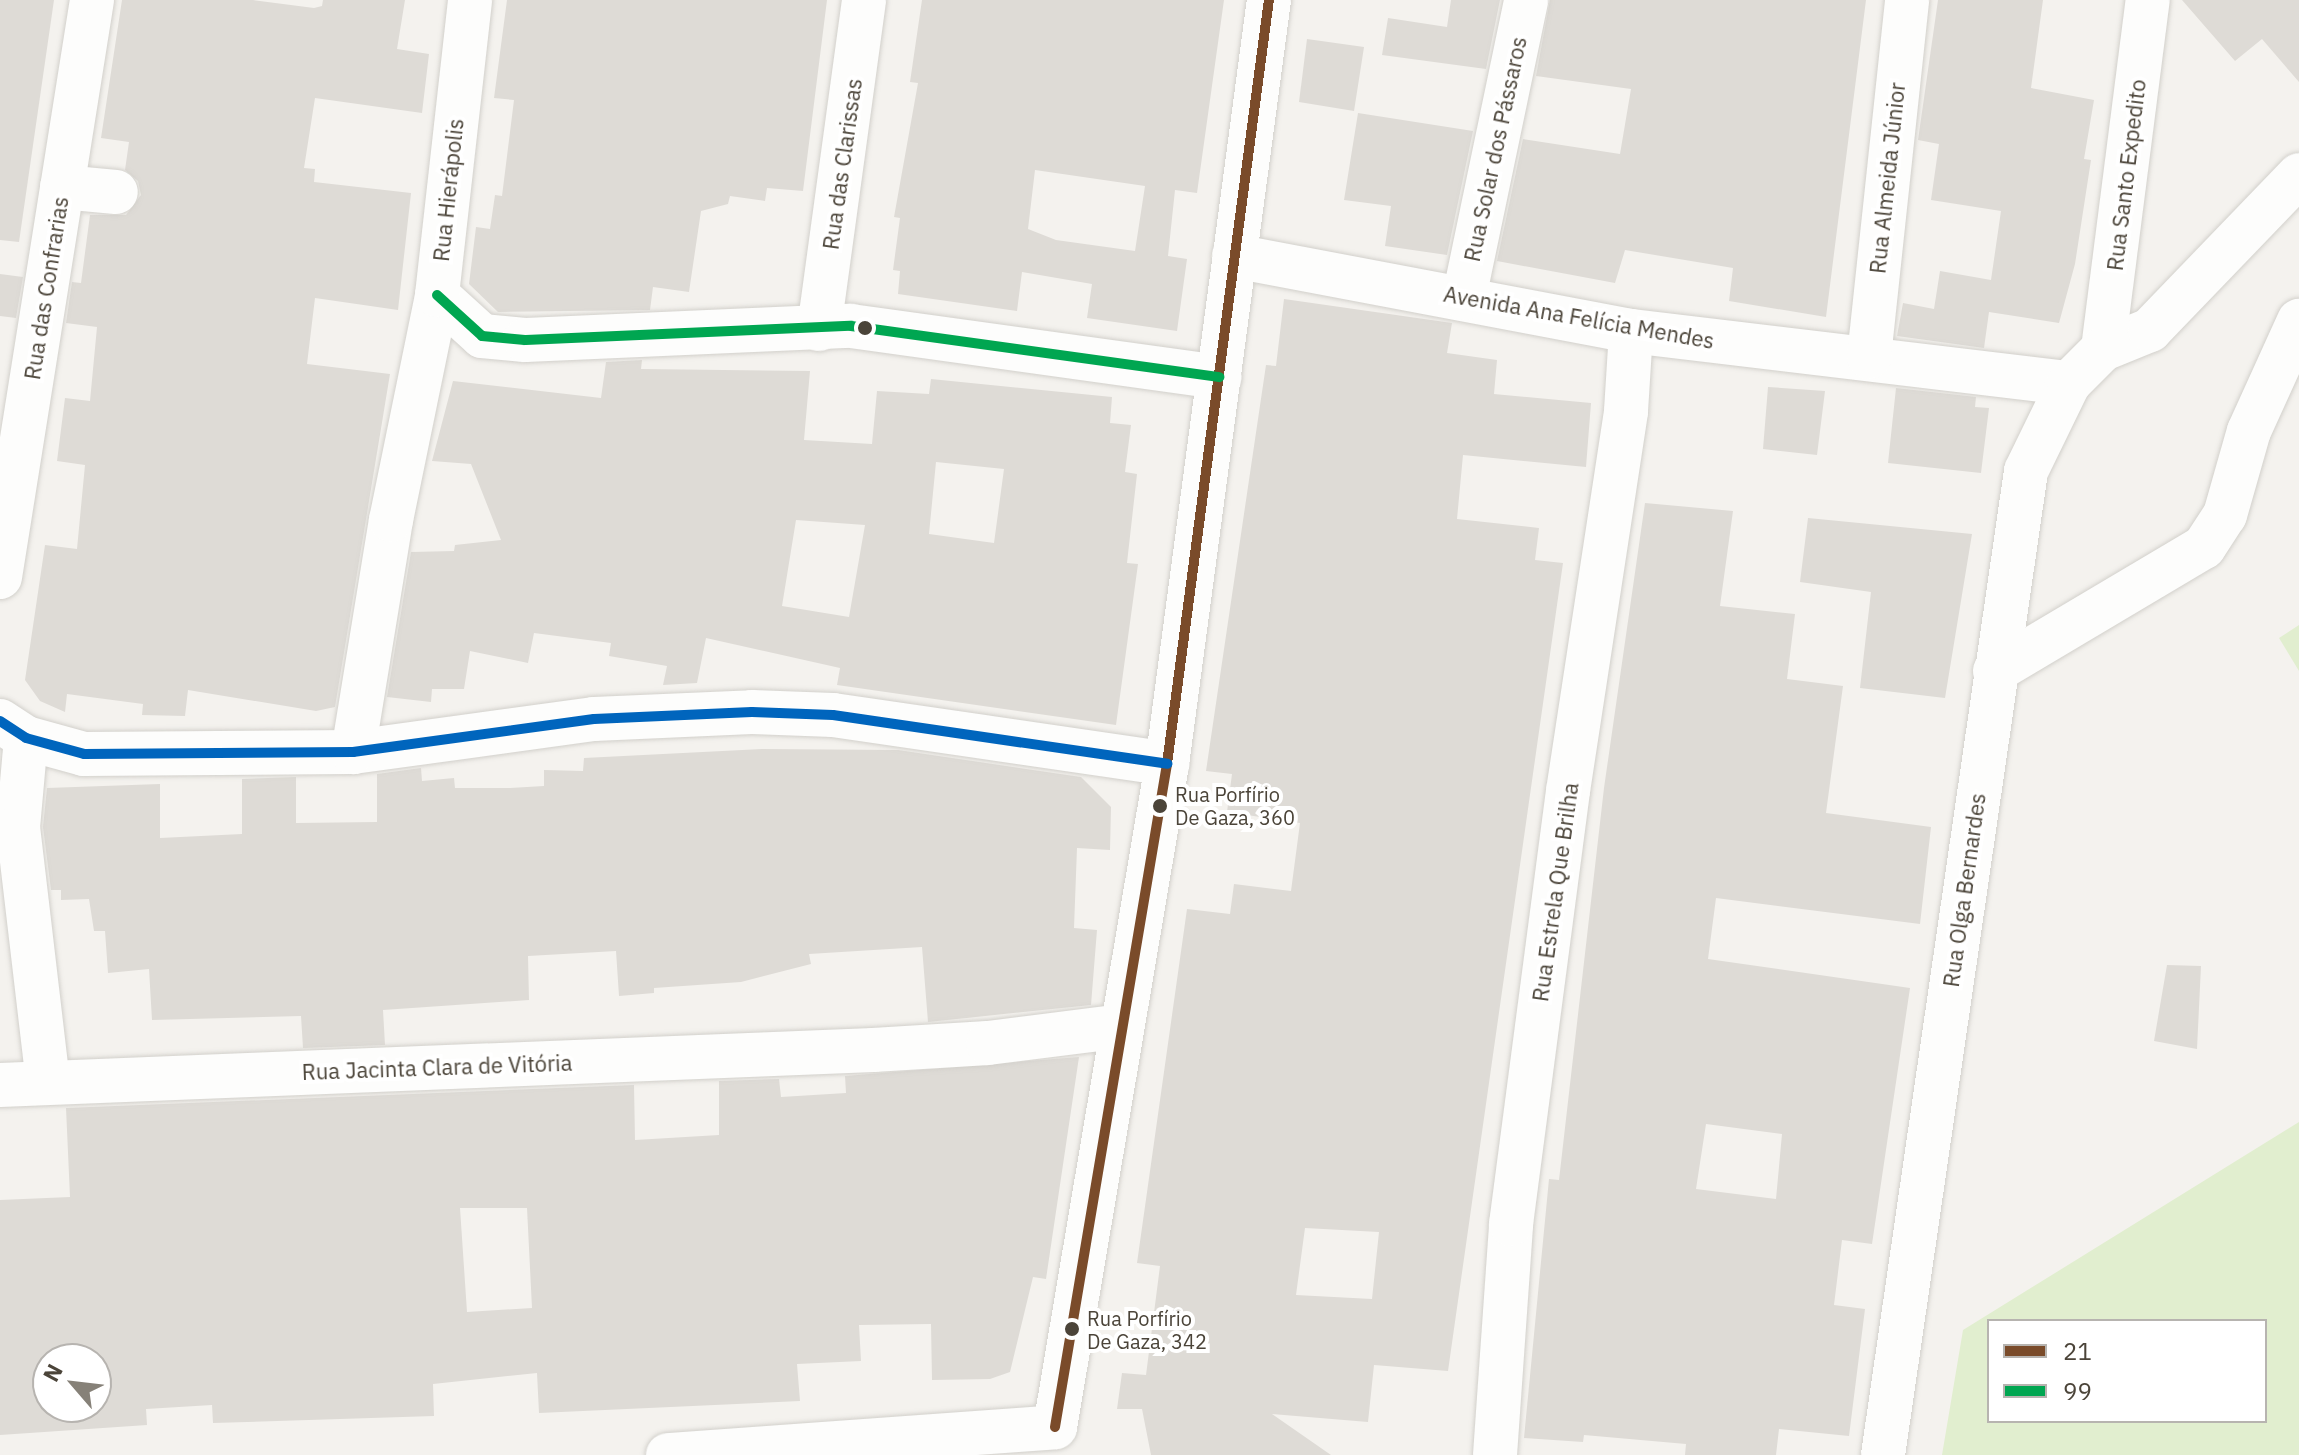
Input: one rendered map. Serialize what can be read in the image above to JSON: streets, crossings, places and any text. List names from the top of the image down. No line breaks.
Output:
{"streets":{"street":["Rua Solar dos Pássaros","Rua das Clarissas","Rua Santo Expedito","Rua Almeida Júnior","Rua Hierápolis","Rua das Confrarias","Avenida Ana Felícia Mendes","Rua Olga Bernardes","Rua Estrela Que Brilha","Rua Jacinta Clara de Vitória"]},"crossings":[["Rua Solar dos Pássaros","Avenida Ana Felícia Mendes"],["Rua Santo Expedito","Rua Olga Bernardes"],["Rua Almeida Júnior","Avenida Ana Felícia Mendes"],["Avenida Ana Felícia Mendes","Rua Olga Bernardes"],["Avenida Ana Felícia Mendes","Rua Estrela Que Brilha"]],"places":["Rua Porfírio De Gaza, 360","Rua Porfírio De Gaza, 342"],"lines":["transit line 21","transit line 99"],"legend":["21","99"],"north":"top left"}
